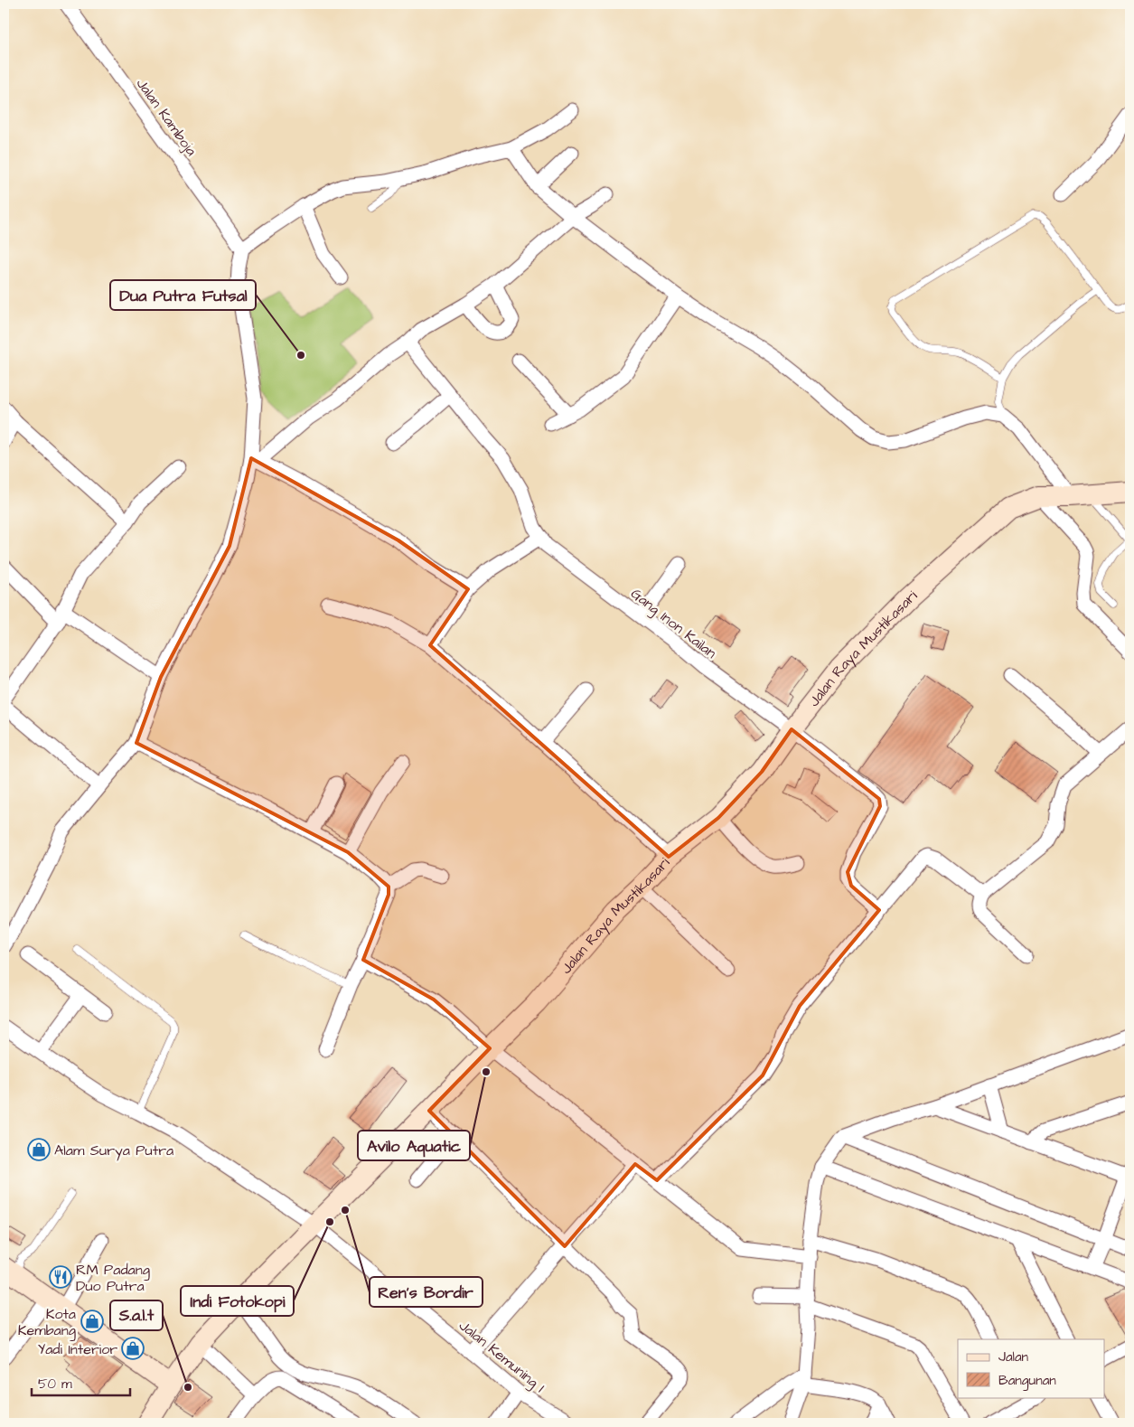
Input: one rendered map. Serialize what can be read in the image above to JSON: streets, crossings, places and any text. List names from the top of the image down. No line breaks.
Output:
{"streets":{"main road":["Jalan Raya Mustikasari"],"street":["Jalan Kamboja","Gang Inon Kailan","Jalan Kemuning I"]},"crossings":[["Gang Inon Kailan","Jalan Raya Mustikasari"],["Jalan Raya Mustikasari","Jalan Kemuning I"]],"places":{"other":["Dua Putra Futsal","Avilo Aquatic","Ren's Bordir","Indi Fotokopi","S.a.l.t"],"shop":["Alam Surya Putra","Kota Kembang","Yadi Interior"],"restaurant":["RM Padang Duo Putra"]},"legend":["Jalan","Bangunan"],"scale_bar":"50 m"}
